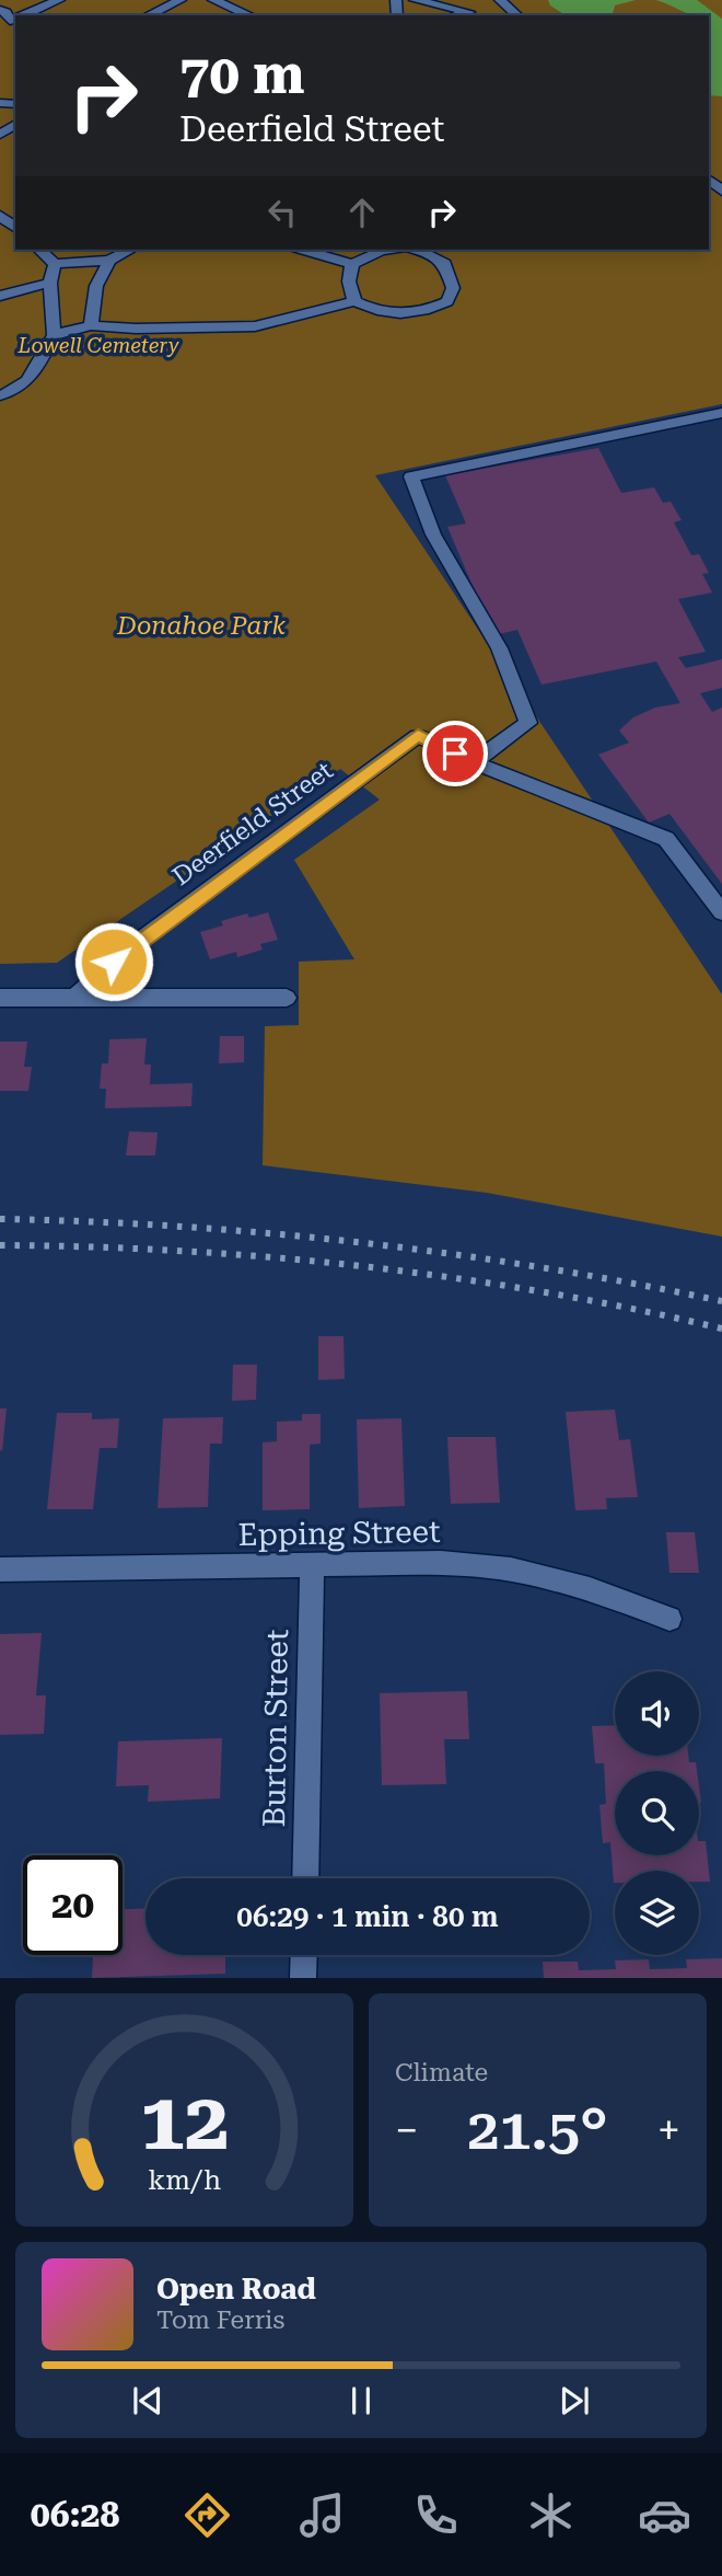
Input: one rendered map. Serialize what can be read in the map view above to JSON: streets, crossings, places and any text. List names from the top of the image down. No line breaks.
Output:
{"streets":{"street":["Deerfield Street","Epping Street","Burton Street"]},"crossings":[["Epping Street","Burton Street"]],"parks":["Lowell Cemetery","Donahoe Park"],"page":{"turn":["70 m","Deerfield Street"],"limit":"20","trip":"06:29 · 1 min · 80 m","tile":"Climate","heat":["−","21.5°","+"],"song":["Open Road","Tom Ferris"],"tabs":"06:28","gauge":["12","km/h"]}}
